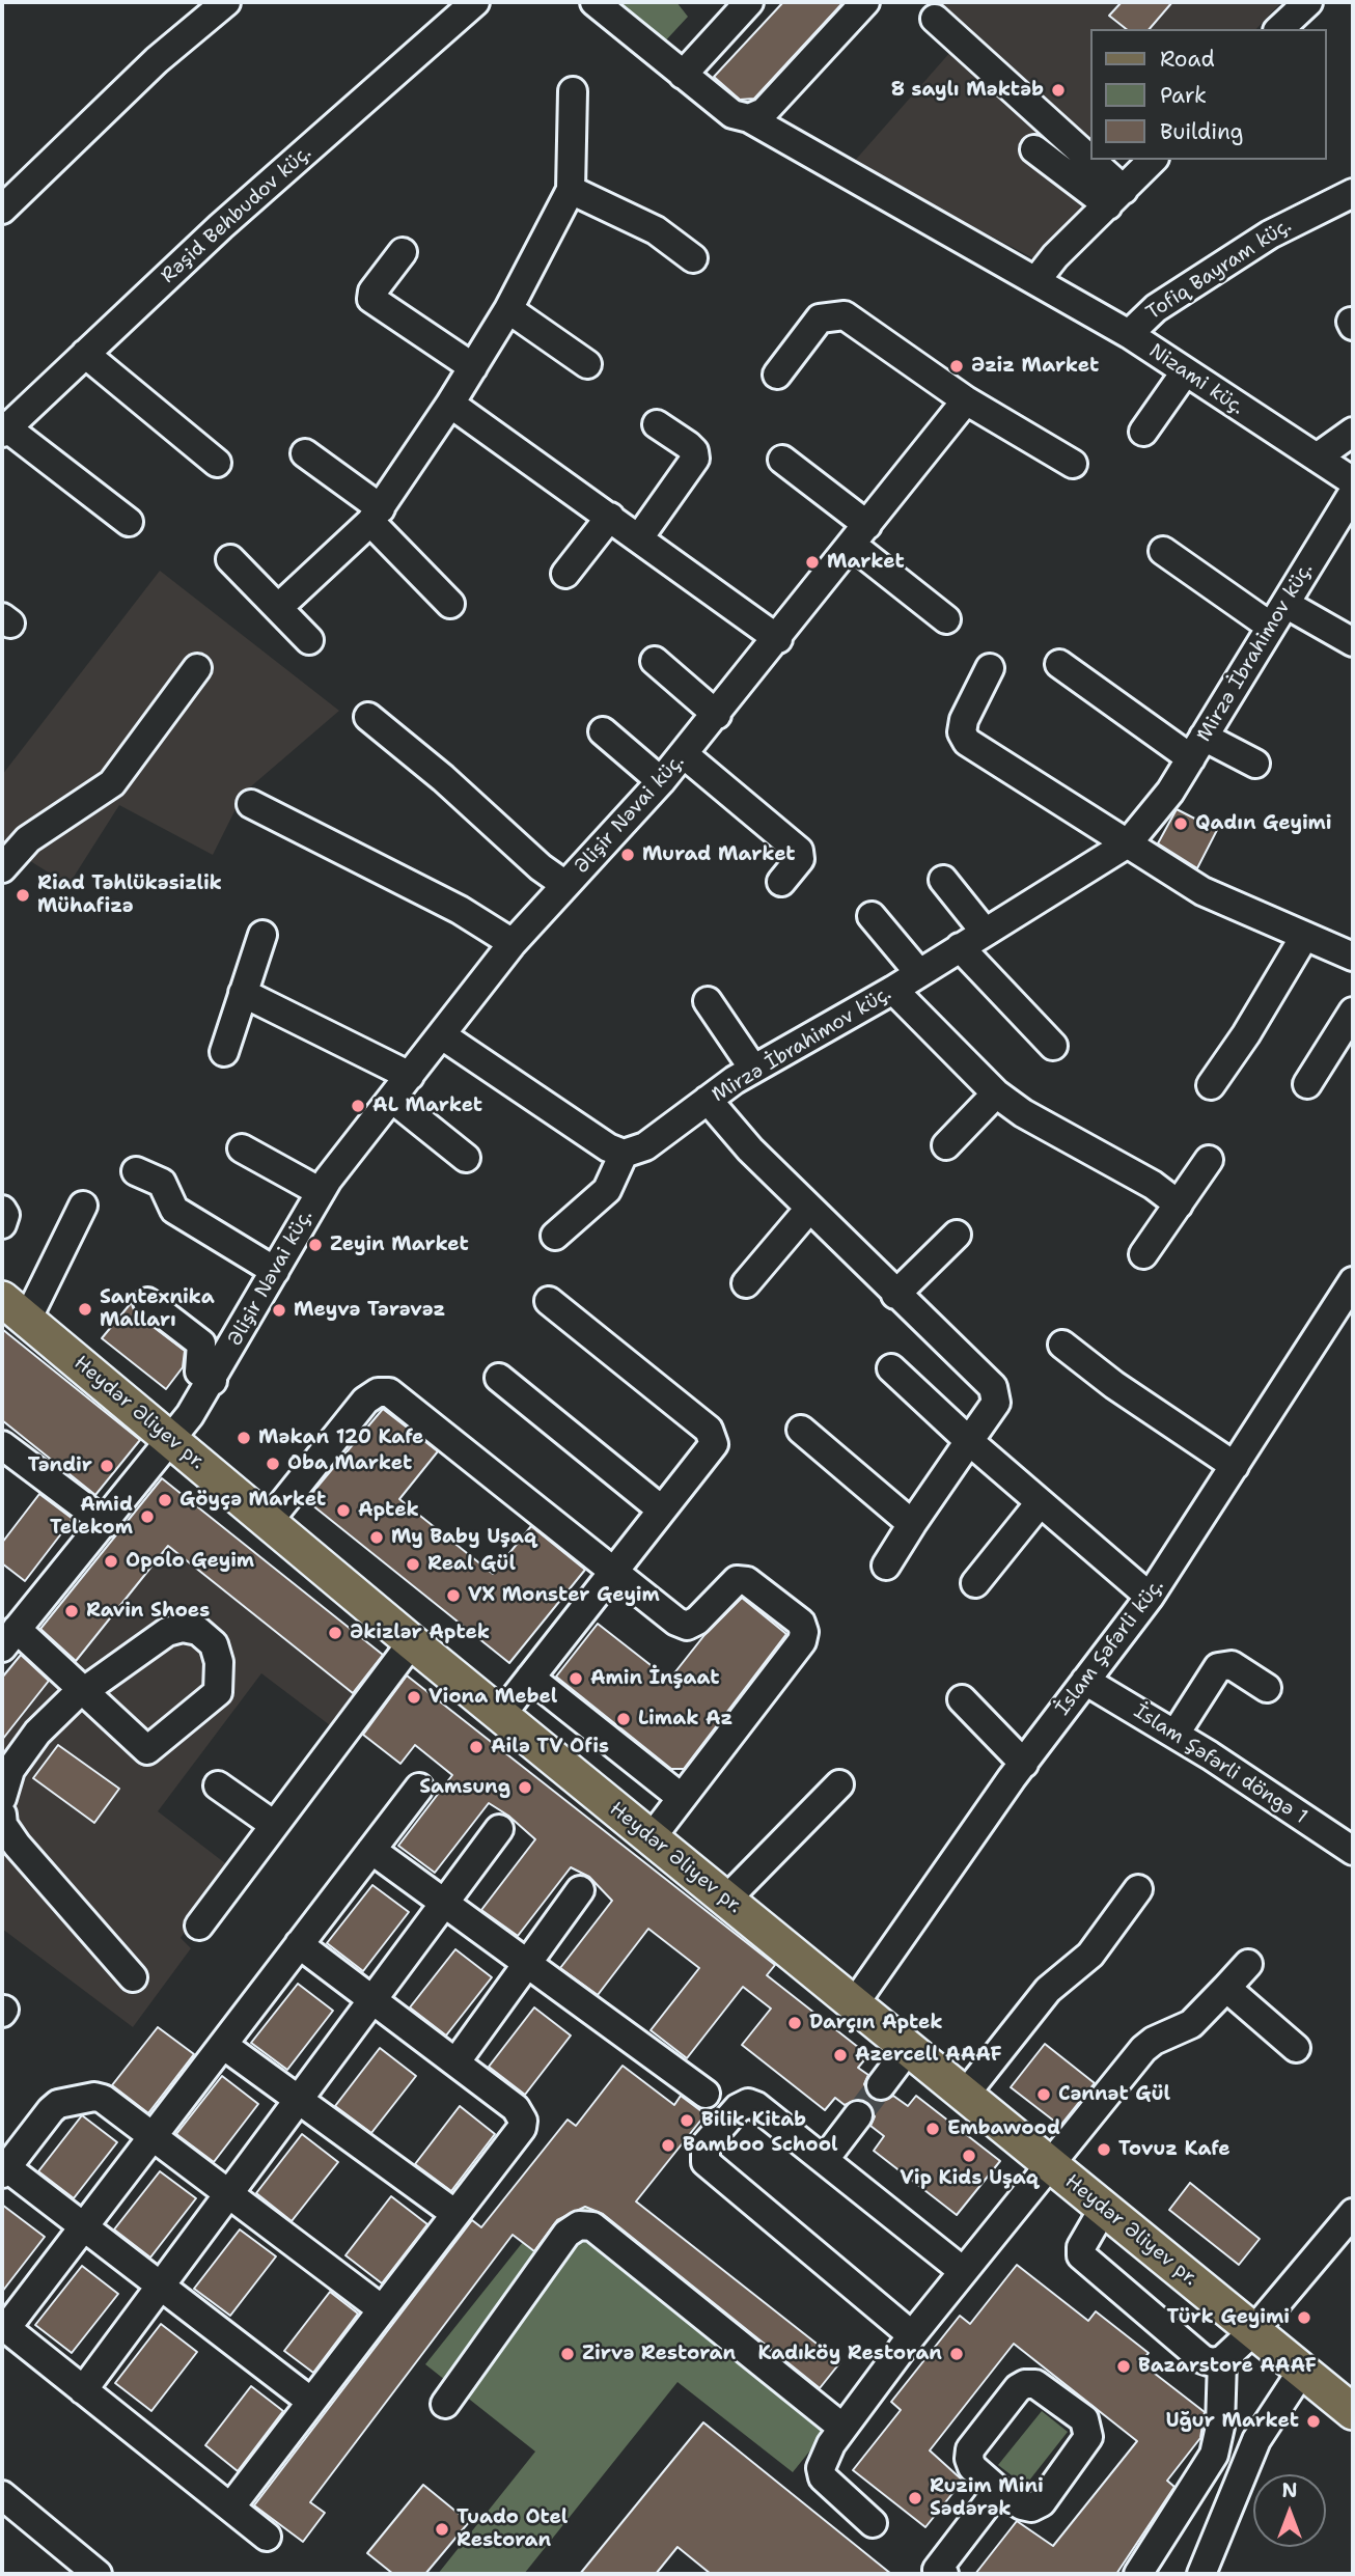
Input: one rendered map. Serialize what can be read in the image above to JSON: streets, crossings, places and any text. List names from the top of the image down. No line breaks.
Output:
{"streets":{"main road":["Heydər Əliyev pr."],"street":["Rəşid Behbudov küç.","Tofiq Bayram küç.","Nizami küç.","Mirzə İbrahimov küç.","Əlişir Nəvai küç.","İslam Şəfərli küç.","İslam Şəfərli döngə 1"]},"crossings":[["Tofiq Bayram küç.","Nizami küç."],["Əlişir Nəvai küç.","Heydər Əliyev pr."],["Heydər Əliyev pr.","İslam Şəfərli küç."],["İslam Şəfərli küç.","İslam Şəfərli döngə 1"]],"places":["8 saylı Məktəb","Əziz Market","Market","Qadın Geyimi","Murad Market","Riad Təhlükəsizlik Mühafizə","AL Market","Zeyin Market","Santexnika Malları","Meyvə Tərəvəz","Məkan 120 Kafe","Oba Market","Təndir","Göyçə Market","Aptek","Amid Telekom","My Baby Uşaq","Opolo Geyim","Real Gül","VX Monster Geyim","Ravin Shoes","Əkizlər Aptek","Amin İnşaat","Viona Mebel","Limak Az","Ailə TV Ofis","Samsung","Darçın Aptek","Azercell AAAF","Cənnət Gül","Bilik Kitab","Embawood","Bamboo School","Tovuz Kafe","Vip Kids Uşaq","Türk Geyimi","Zirvə Restoran","Kadıköy Restoran","Bazarstore AAAF","Uğur Market","Ruzim Mini Sədərək","Tuado Otel Restoran"],"legend":["Road","Park","Building"],"north":"top"}
